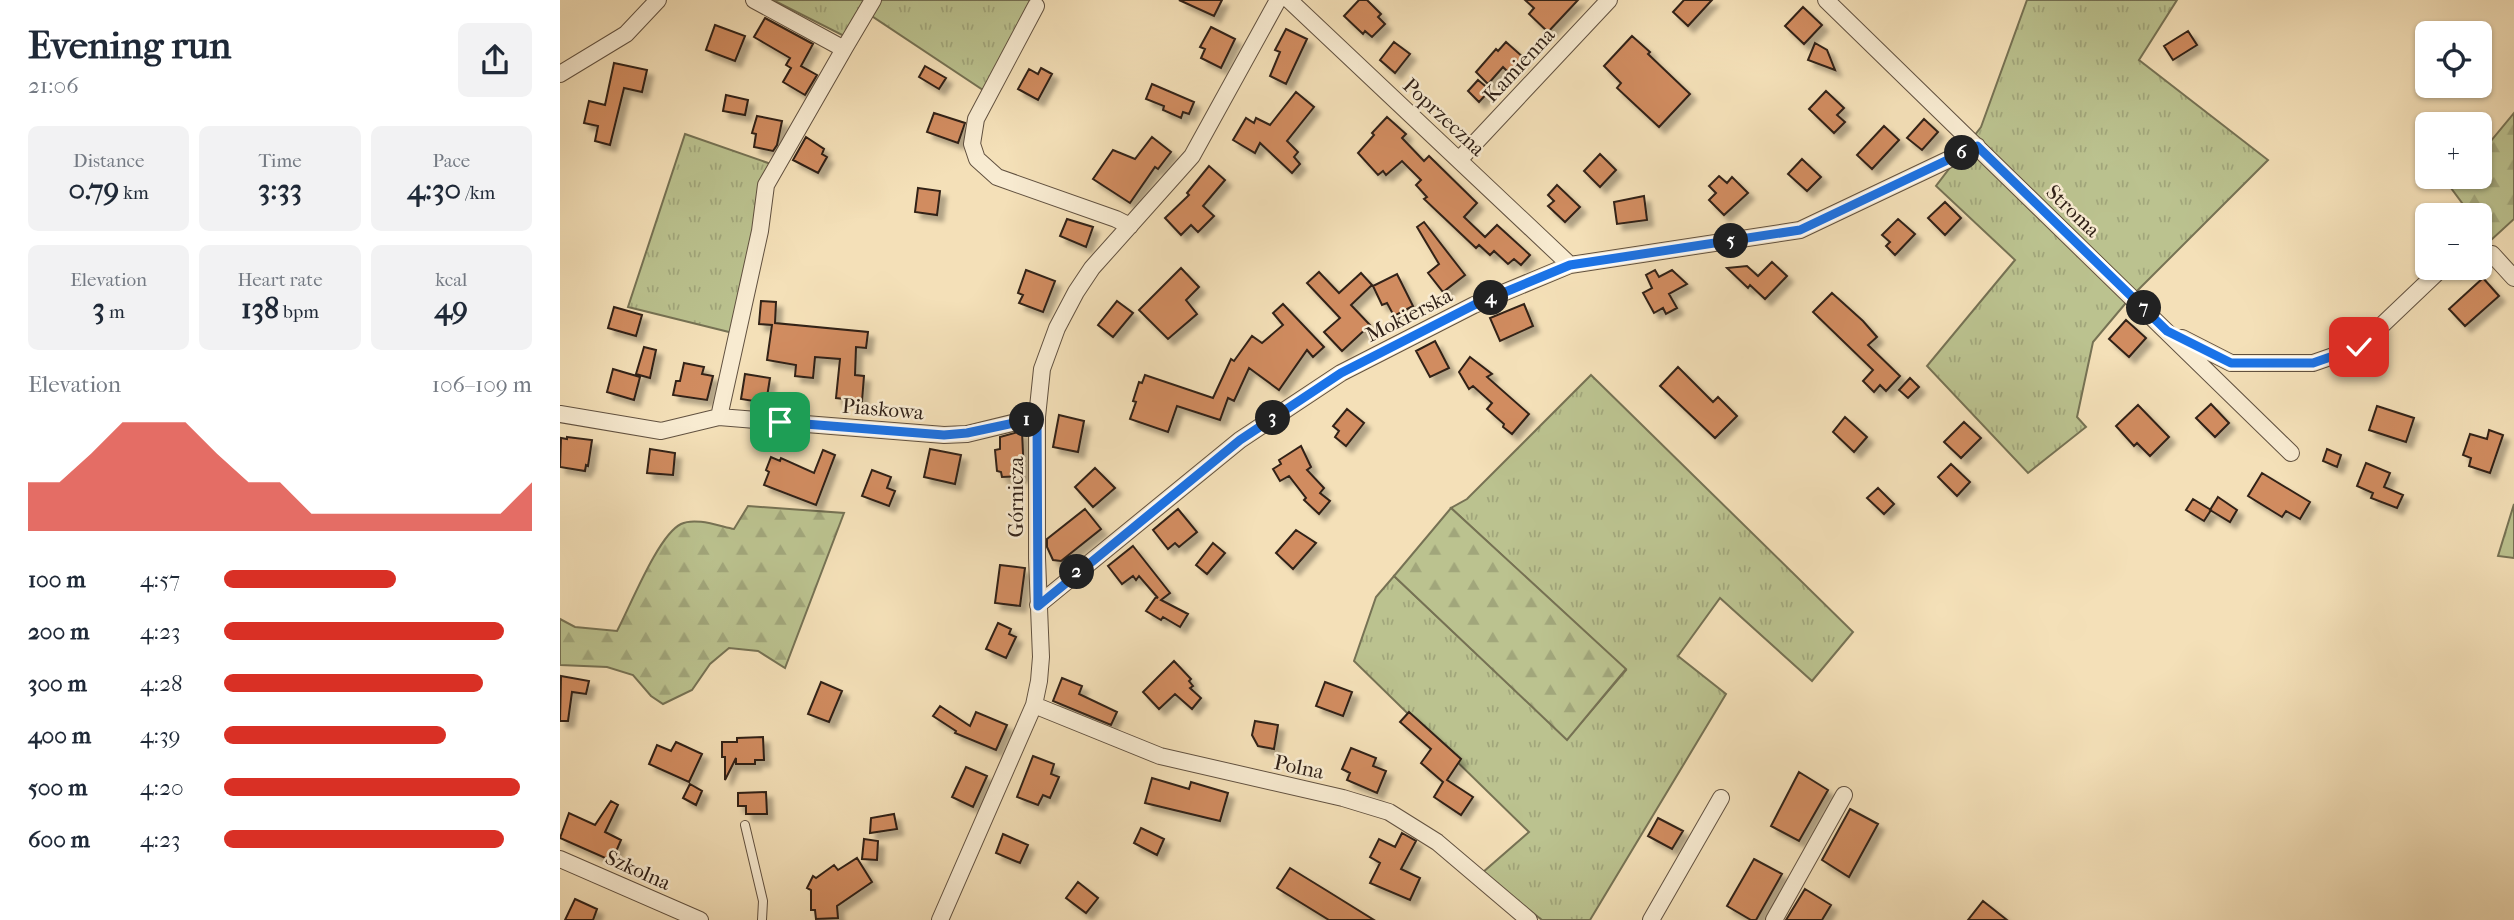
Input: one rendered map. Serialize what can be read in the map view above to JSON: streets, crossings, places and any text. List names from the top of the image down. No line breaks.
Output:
{"streets":{"street":["Kamienna","Poprzeczna","Stroma","Mokierska","Piaskowa","Górnicza","Polna","Szkolna"]},"crossings":[["Kamienna","Poprzeczna"],["Poprzeczna","Mokierska"],["Stroma","Mokierska"],["Mokierska","Górnicza"],["Piaskowa","Górnicza"],["Górnicza","Polna"]],"page":{"heading":["Evening run","21:06"],"map_buttons":["+","−"],"stats":[["Distance","0.79 km"],["Time","3:33"],["Pace","4:30 /km"],["Elevation","3 m"],["Heart rate","138 bpm"],["kcal","49"]],"pins":["6","5","4","7","3","1","2"],"chart":["Elevation","106–109 m"],"list":[{"name":"100 m","note":"4:57"},{"name":"200 m","note":"4:23"},{"name":"300 m","note":"4:28"},{"name":"400 m","note":"4:39"},{"name":"500 m","note":"4:20"},{"name":"600 m","note":"4:23"}]}}
